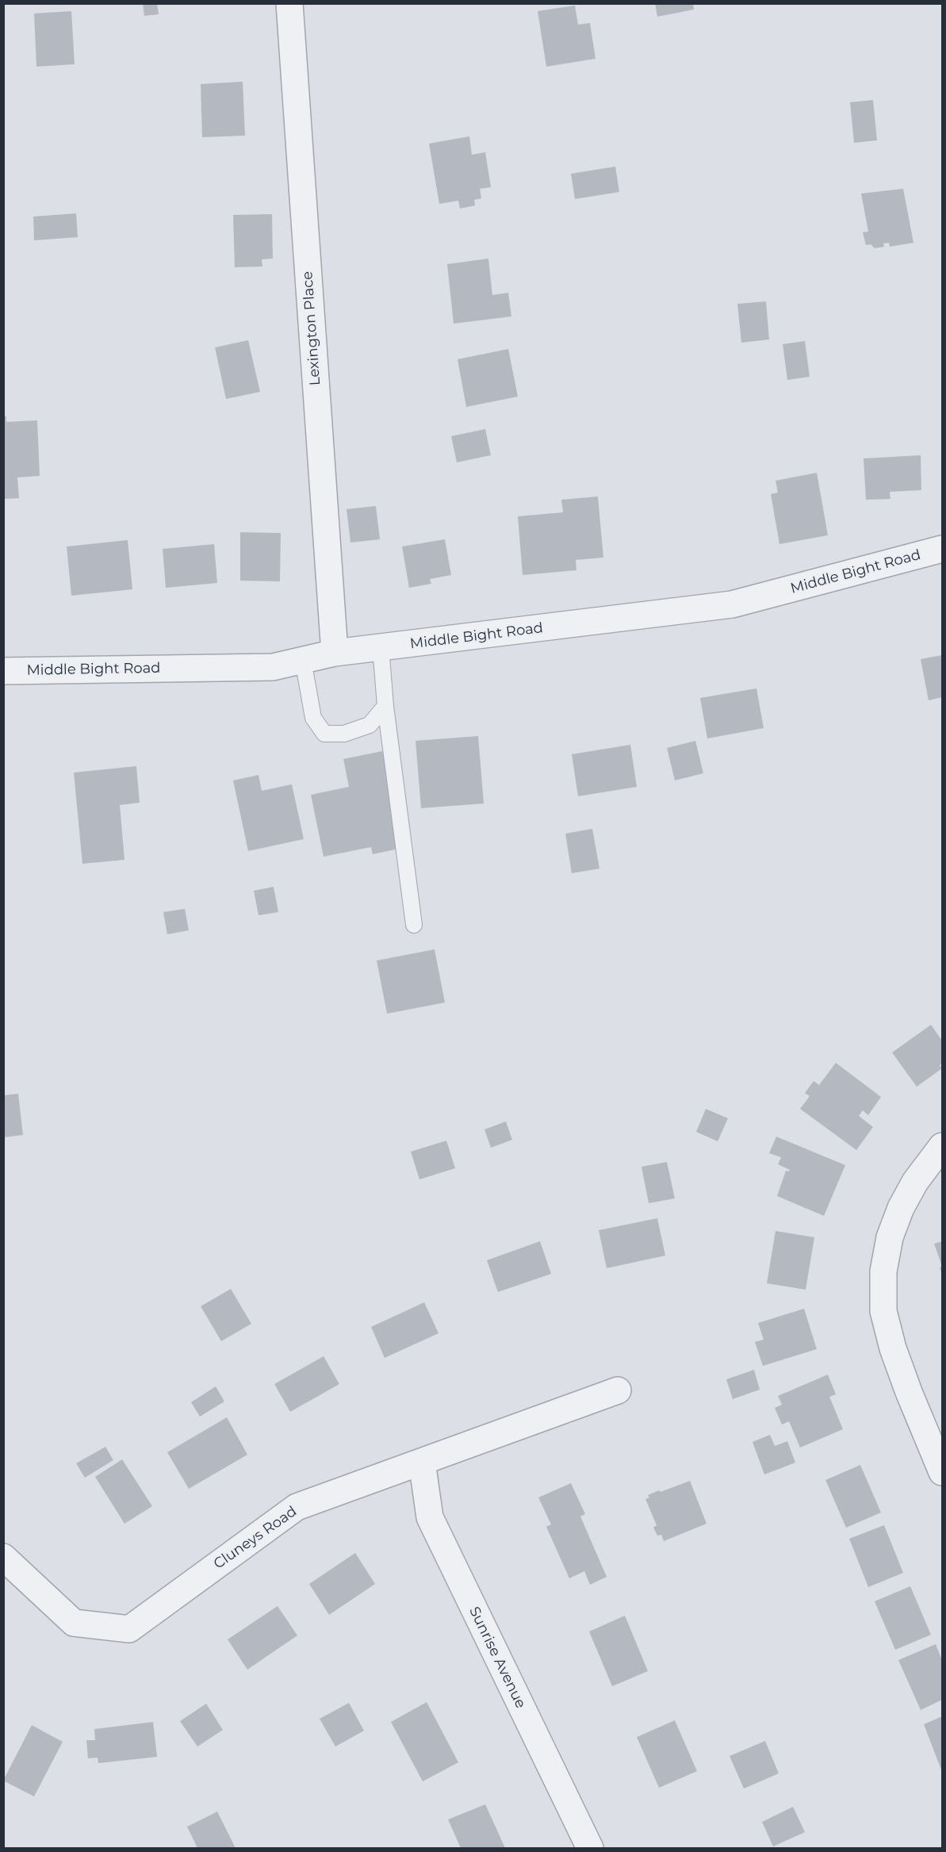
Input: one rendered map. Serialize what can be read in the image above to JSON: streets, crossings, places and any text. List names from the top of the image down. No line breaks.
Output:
{"streets":{"street":["Lexington Place","Middle Bight Road","Cluneys Road","Sunrise Avenue"]},"crossings":[["Lexington Place","Middle Bight Road"],["Cluneys Road","Sunrise Avenue"]]}
